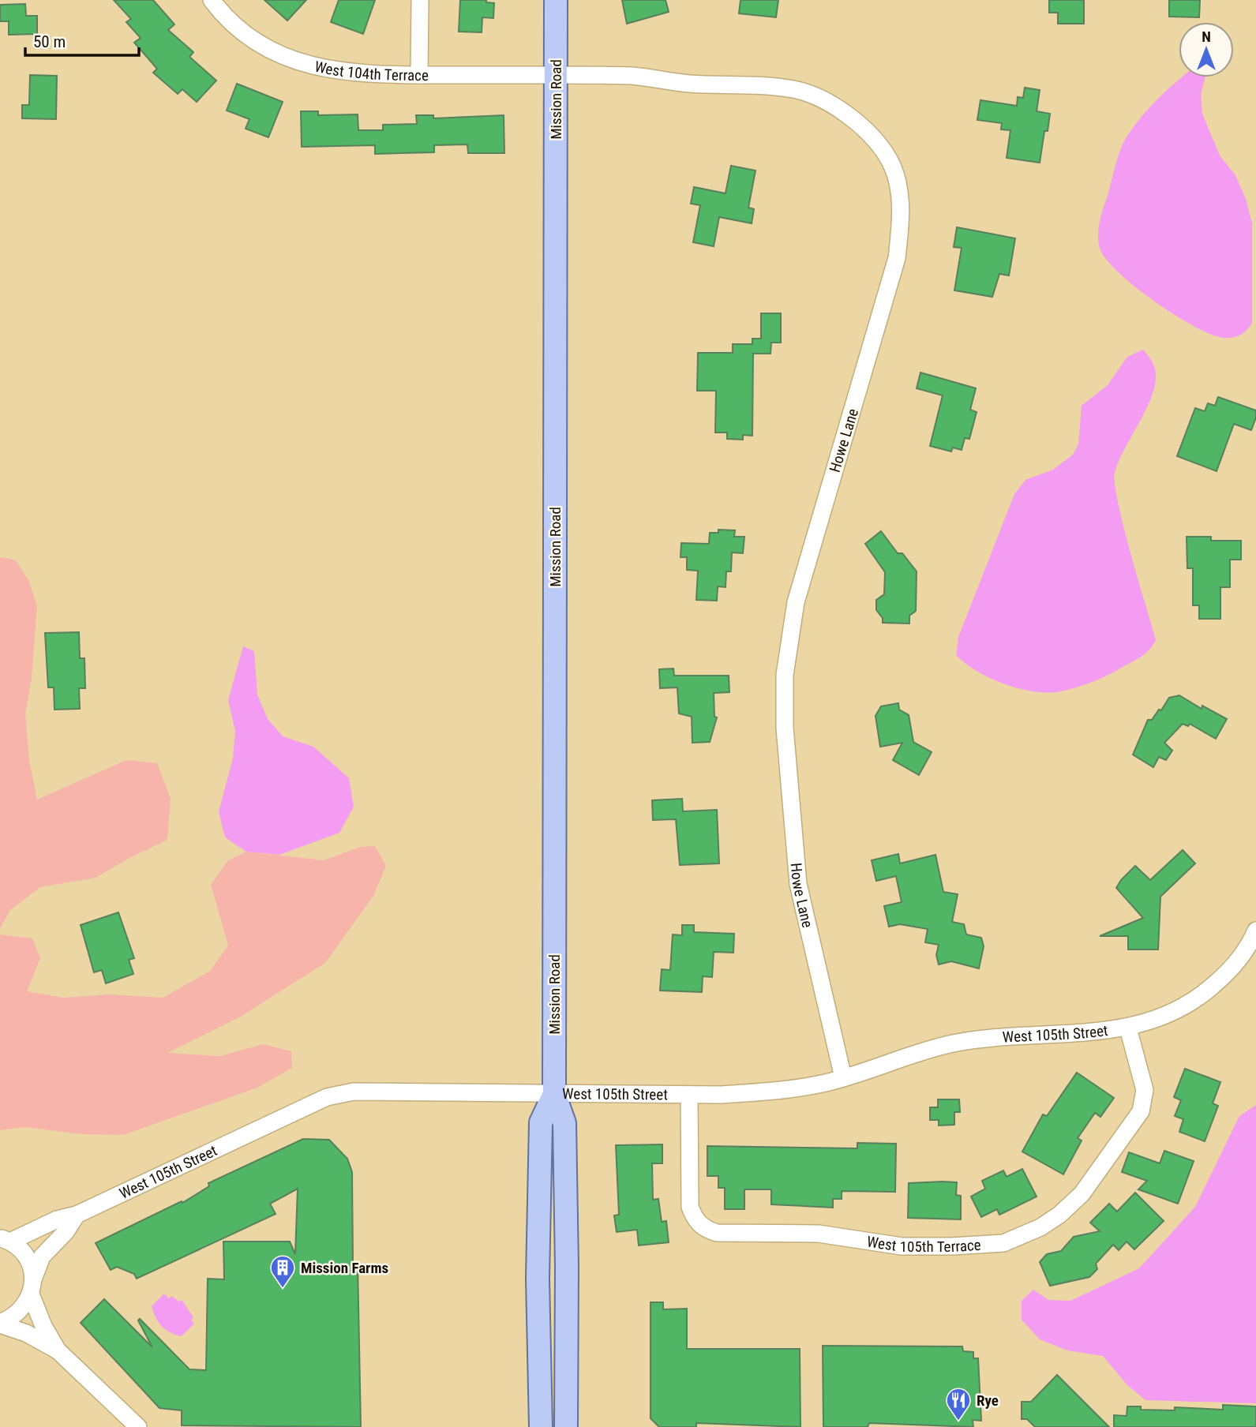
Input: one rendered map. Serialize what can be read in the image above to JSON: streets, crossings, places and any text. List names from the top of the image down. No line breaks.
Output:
{"streets":{"main road":["Mission Road"],"street":["West 104th Terrace","Howe Lane","West 105th Street","West 105th Terrace"]},"crossings":[["West 104th Terrace","Mission Road"],["West 104th Terrace","Howe Lane"],["Mission Road","Howe Lane"],["Mission Road","West 105th Street"],["Howe Lane","West 105th Street"],["West 105th Street","West 105th Terrace"]],"places":{"building":["Mission Farms"],"restaurant":["Rye"]},"scale_bar":"50 m","north":"top"}
